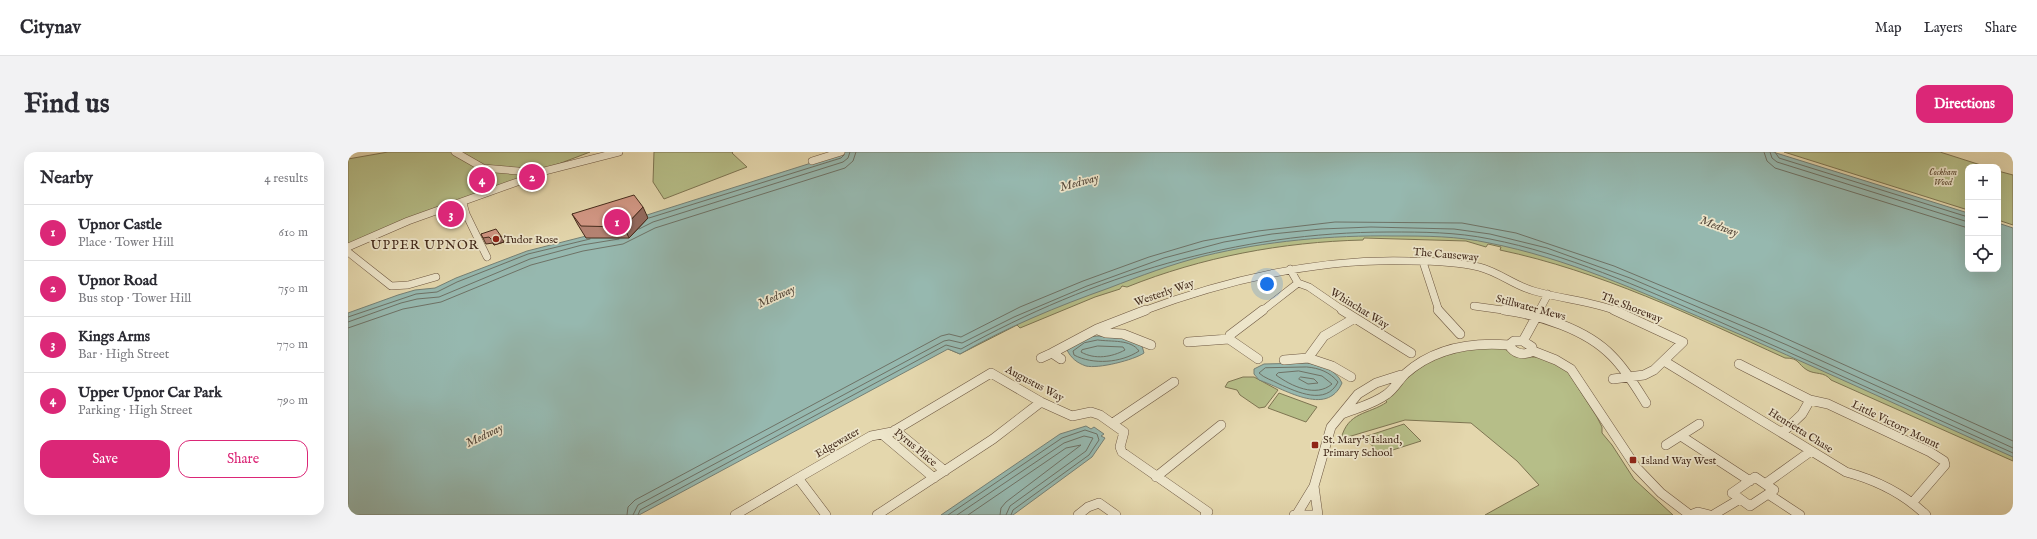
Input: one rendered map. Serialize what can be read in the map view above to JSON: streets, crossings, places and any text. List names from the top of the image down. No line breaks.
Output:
{"streets":{"street":["The Causeway","Westerly Way","Stillwater Mews","The Shoreway","Whinchat Way","Augustus Way","Little Victory Mount","Henrietta Chase","Edgewater","Pyrus Place"]},"crossings":[["The Causeway","Westerly Way"],["The Causeway","The Shoreway"],["The Shoreway","Henrietta Chase"],["Augustus Way","Edgewater"],["Little Victory Mount","Henrietta Chase"],["Edgewater","Pyrus Place"]],"districts":["UPPER UPNOR"],"water":["Medway"],"parks":["Cockham Wood"],"places":{"other":["Tudor Rose"],"transit":["St. Mary's Island, Primary School","Island Way West"]},"page":{"header":"Citynav","nav":["Map","Layers","Share"],"buttons":["Directions",["Save","Share"]],"title":"Find us","heading":["Nearby","4 results"],"pins":["2","4","3","1"],"map_buttons":["+","−"],"list":[{"mark":"1","name":"Upnor Castle","note":"Place · Tower Hill","value":"610 m"},{"mark":"2","name":"Upnor Road","note":"Bus stop · Tower Hill","value":"750 m"},{"mark":"3","name":"Kings Arms","note":"Bar · High Street","value":"770 m"},{"mark":"4","name":"Upper Upnor Car Park","note":"Parking · High Street","value":"790 m"}]}}
